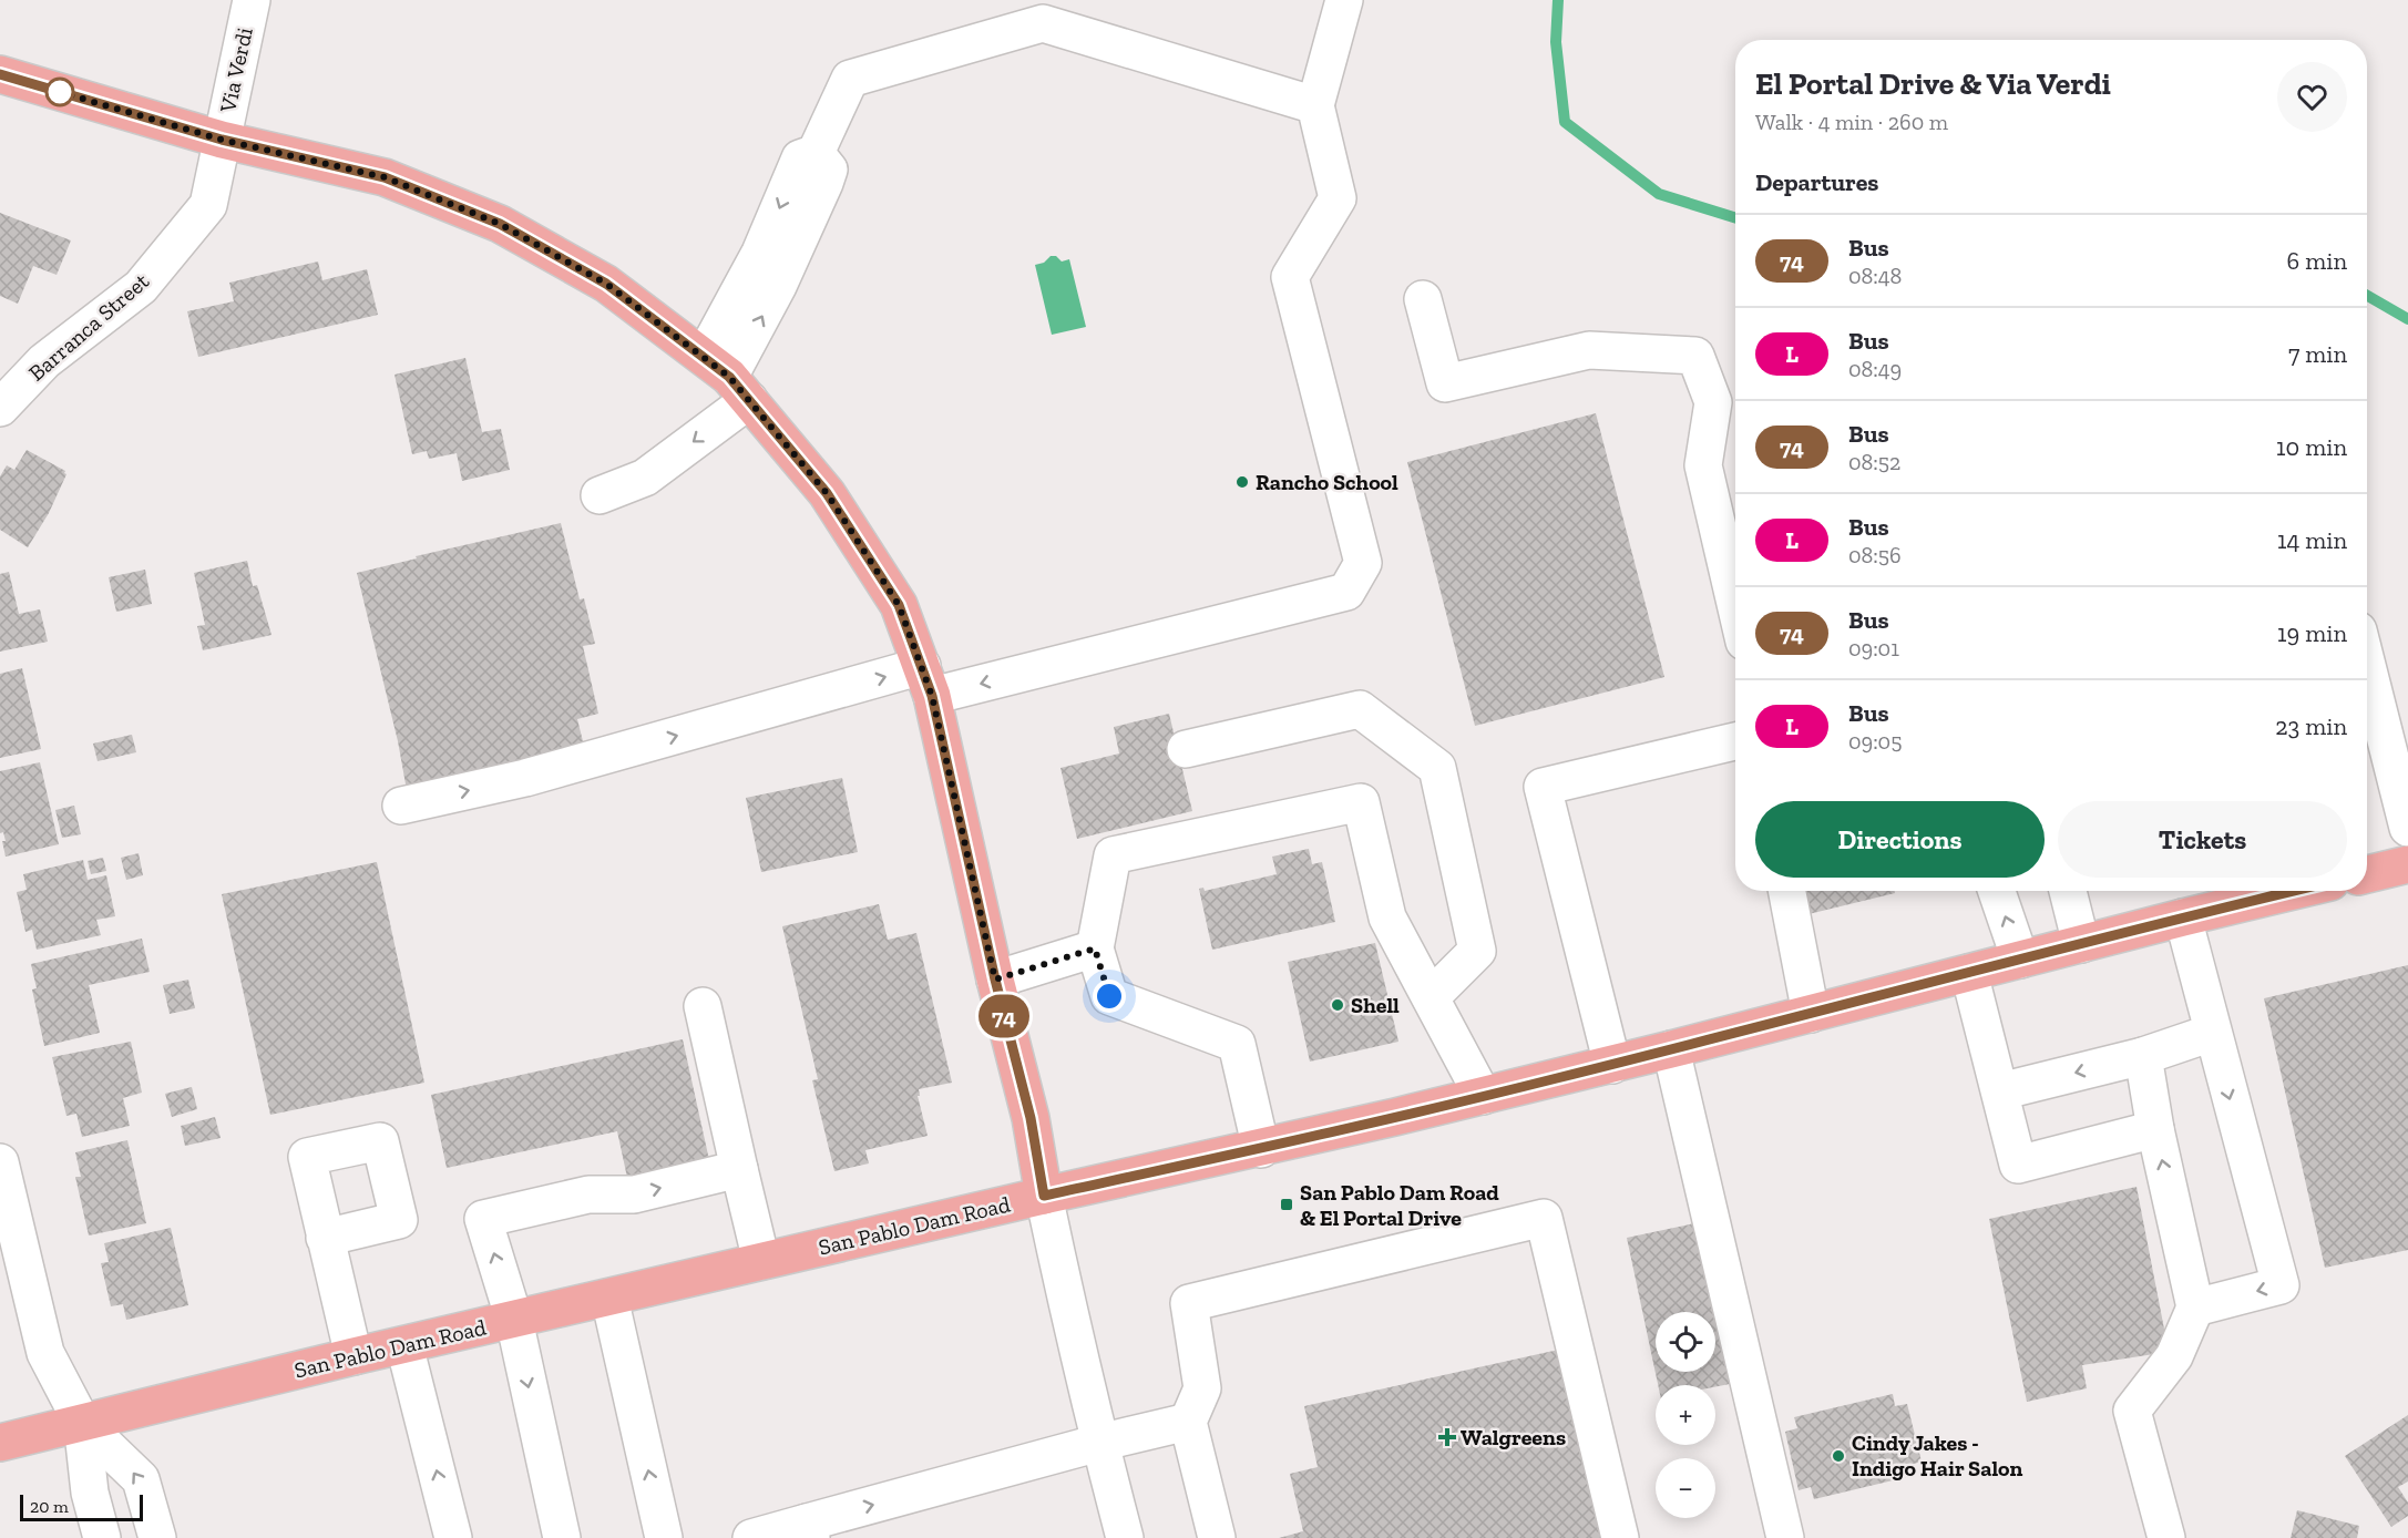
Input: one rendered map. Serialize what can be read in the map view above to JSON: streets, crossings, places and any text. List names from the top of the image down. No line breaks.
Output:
{"streets":{"main road":["San Pablo Dam Road"],"street":["Via Verdi","Barranca Street"]},"crossings":[["Via Verdi","Barranca Street"]],"places":{"other":["Rancho School","Shell","Cindy Jakes - Indigo Hair Salon"],"transit":["San Pablo Dam Road & El Portal Drive"],"health":["Walgreens"]},"lines":["bus line 74"],"scale_bar":"20 m","page":{"on_map":"74","heading":[["El Portal Drive & Via Verdi","Walk · 4 min · 260 m"],"Departures"],"list":[{"mark":"74","name":"Bus","note":"08:48","value":"6 min"},{"mark":"L","name":"Bus","note":"08:49","value":"7 min"},{"mark":"74","name":"Bus","note":"08:52","value":"10 min"},{"mark":"L","name":"Bus","note":"08:56","value":"14 min"},{"mark":"74","name":"Bus","note":"09:01","value":"19 min"},{"mark":"L","name":"Bus","note":"09:05","value":"23 min"}],"buttons":["Directions","Tickets"],"map_buttons":["+","−"],"scale":"20 m"}}
